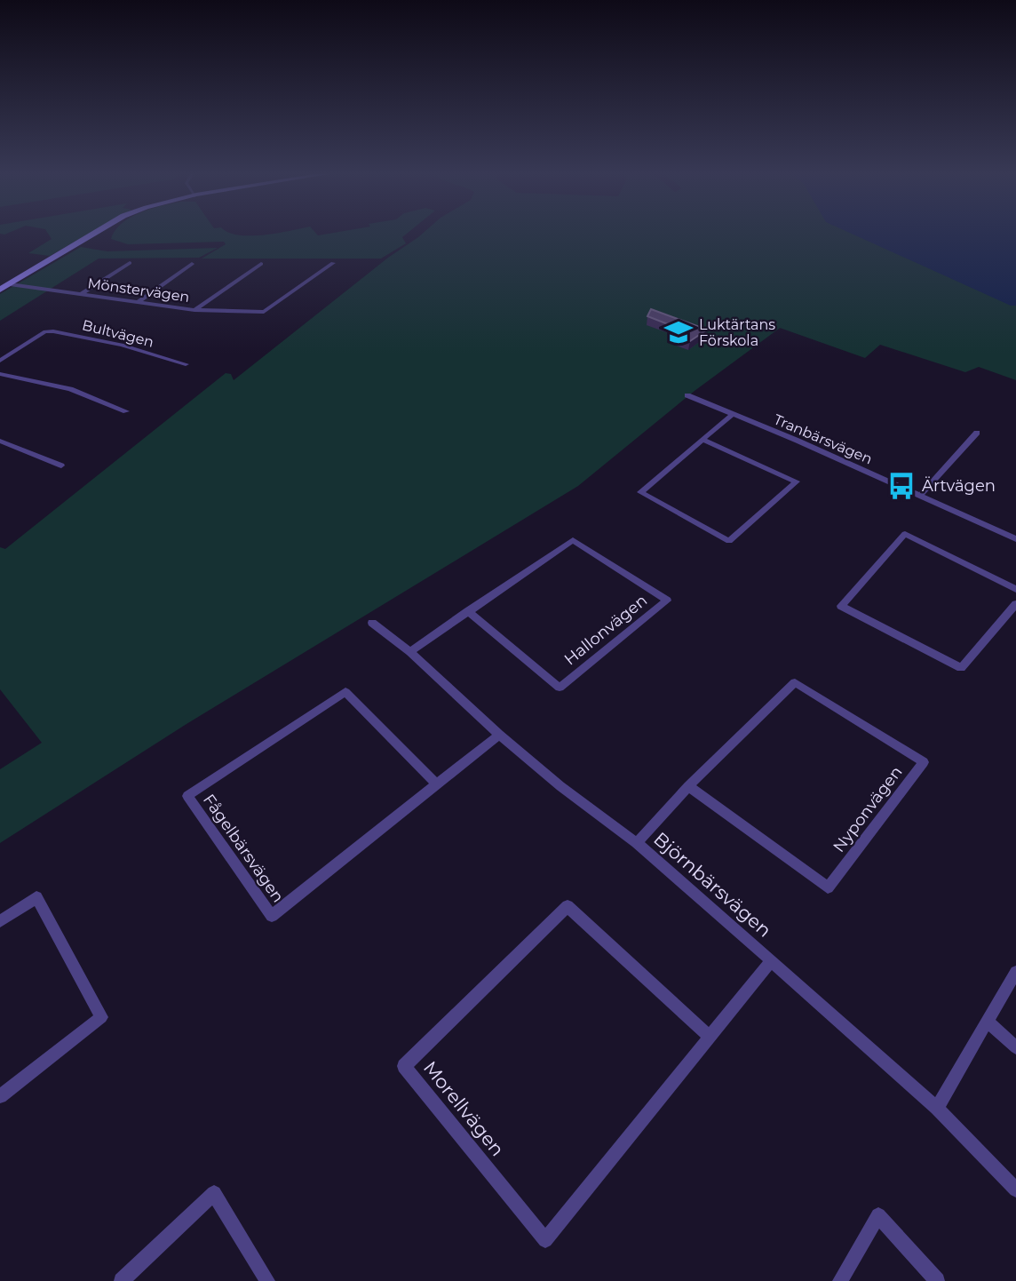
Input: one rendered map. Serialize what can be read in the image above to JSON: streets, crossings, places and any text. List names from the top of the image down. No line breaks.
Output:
{"streets":{"street":["Mönstervägen","Bultvägen","Tranbärsvägen","Hallonvägen","Nyponvägen","Fågelbärsvägen","Björnbärsvägen","Morellvägen"]},"crossings":[["Hallonvägen","Björnbärsvägen"],["Nyponvägen","Björnbärsvägen"],["Fågelbärsvägen","Björnbärsvägen"],["Björnbärsvägen","Morellvägen"]],"places":{"school or university":["Luktärtans Förskola"],"bus stop":["Ärtvägen"]}}
